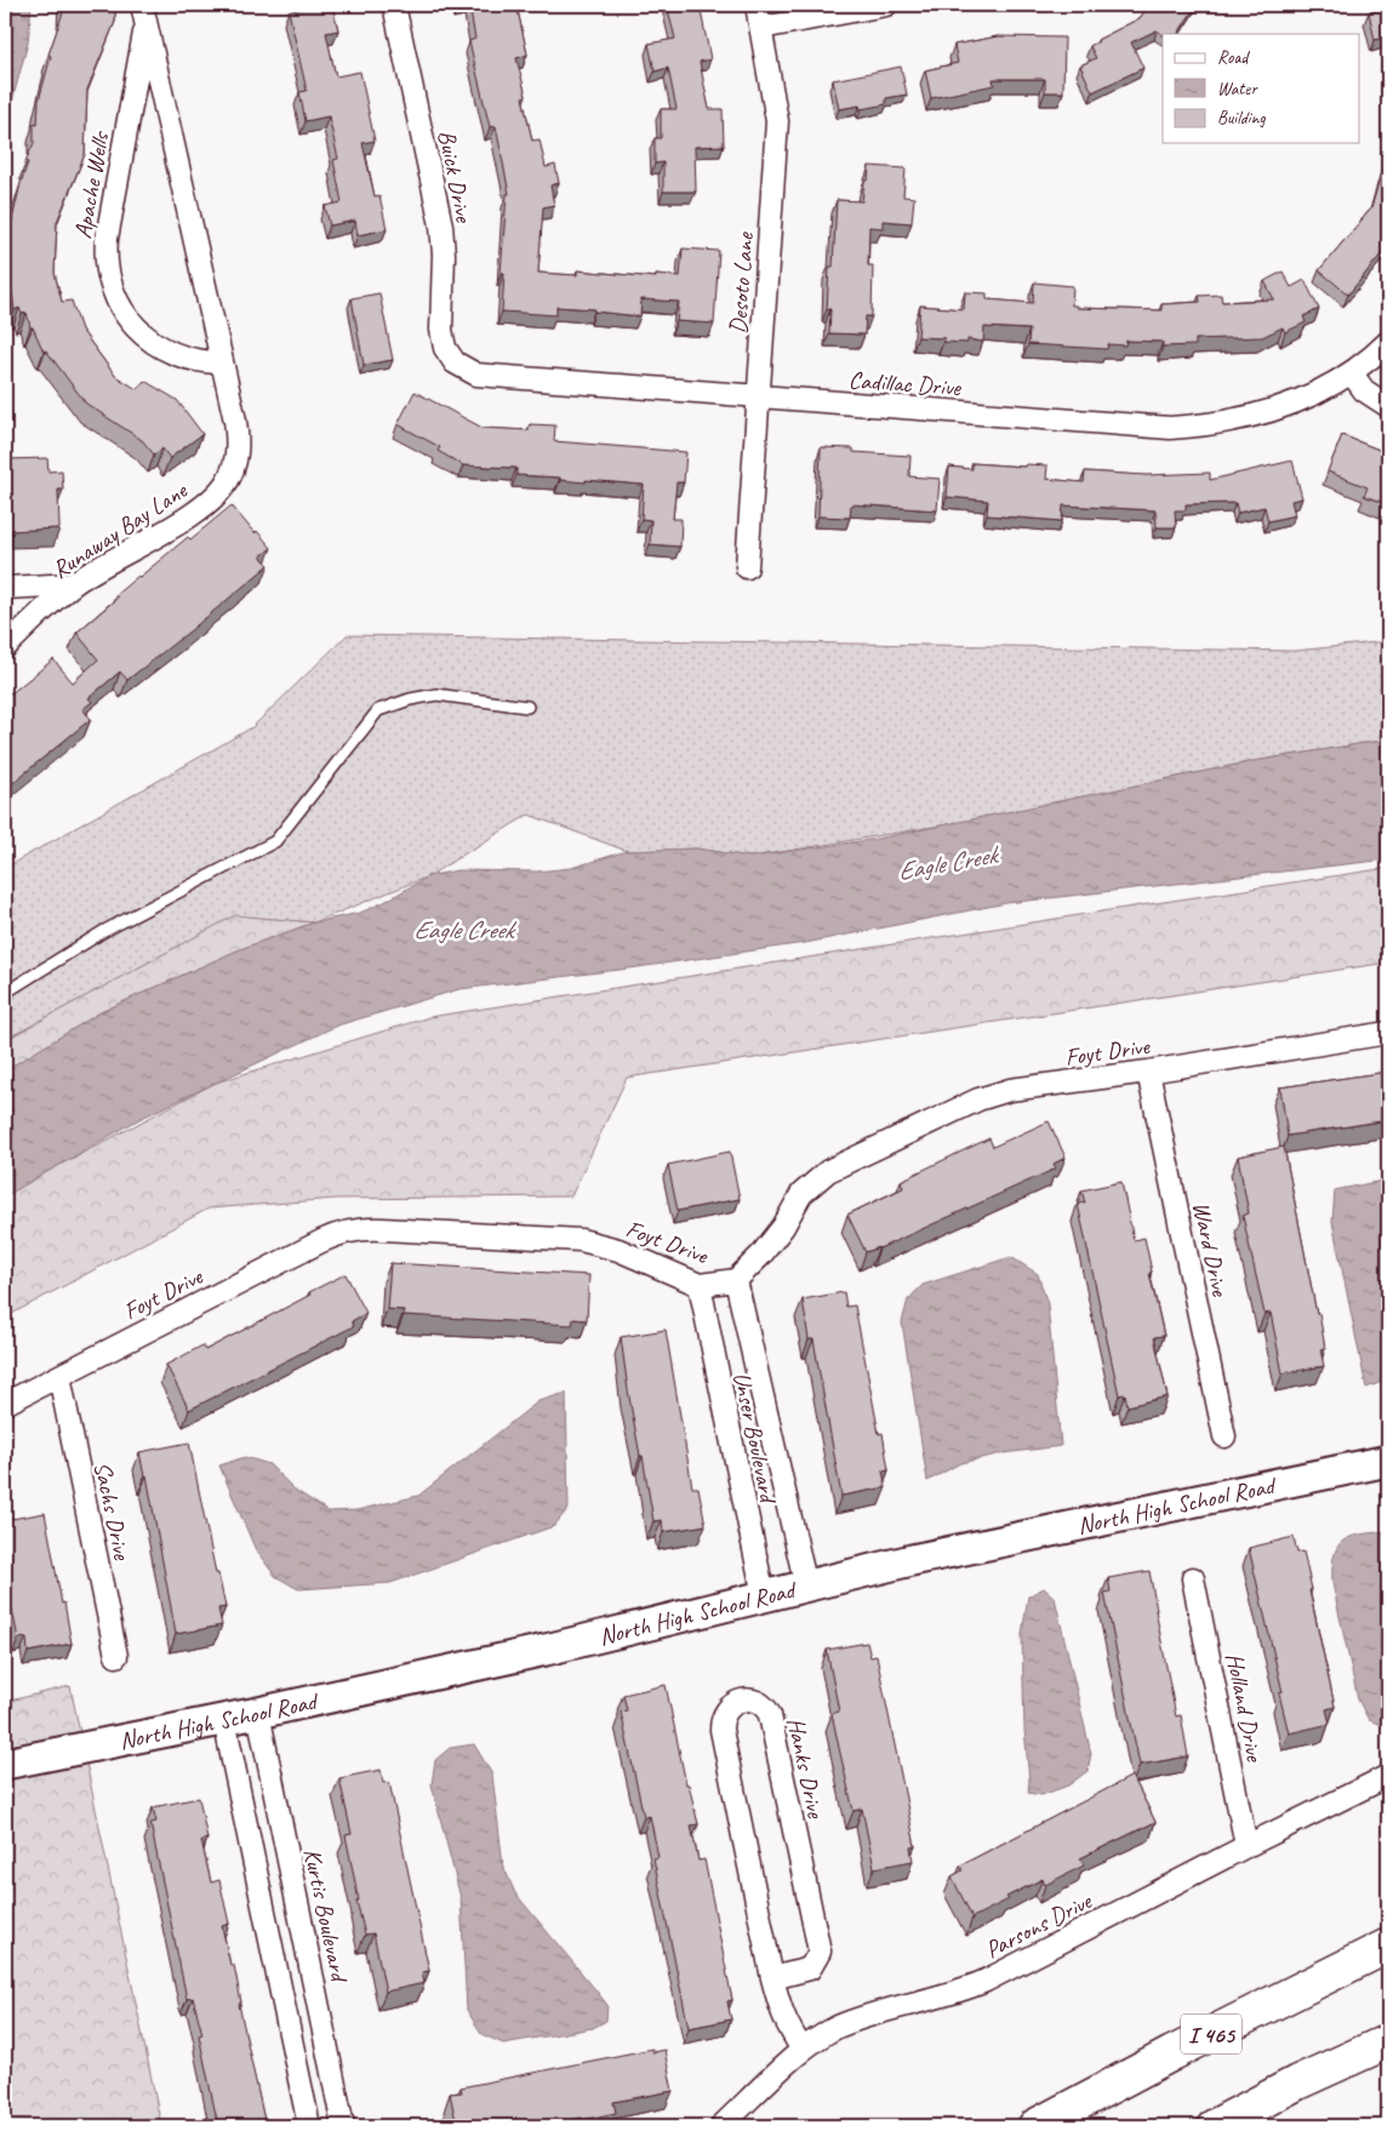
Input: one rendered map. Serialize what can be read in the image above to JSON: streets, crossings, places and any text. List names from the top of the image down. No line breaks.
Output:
{"streets":{"highway":["I 465"],"street":["Buick Drive","Apache Wells","Desoto Lane","Cadillac Drive","Runaway Bay Lane","Foyt Drive","Ward Drive","Unser Boulevard","North High School Road","Sachs Drive","Holland Drive","Hanks Drive","Kurtis Boulevard","Parsons Drive"]},"crossings":[["Buick Drive","Cadillac Drive"],["Apache Wells","Runaway Bay Lane"],["Desoto Lane","Cadillac Drive"],["Foyt Drive","Ward Drive"],["Foyt Drive","Unser Boulevard"],["Foyt Drive","Sachs Drive"],["Unser Boulevard","North High School Road"],["North High School Road","Kurtis Boulevard"],["Holland Drive","Parsons Drive"],["Hanks Drive","Parsons Drive"]],"water":["Eagle Creek"],"legend":["Road","Water","Building"]}
